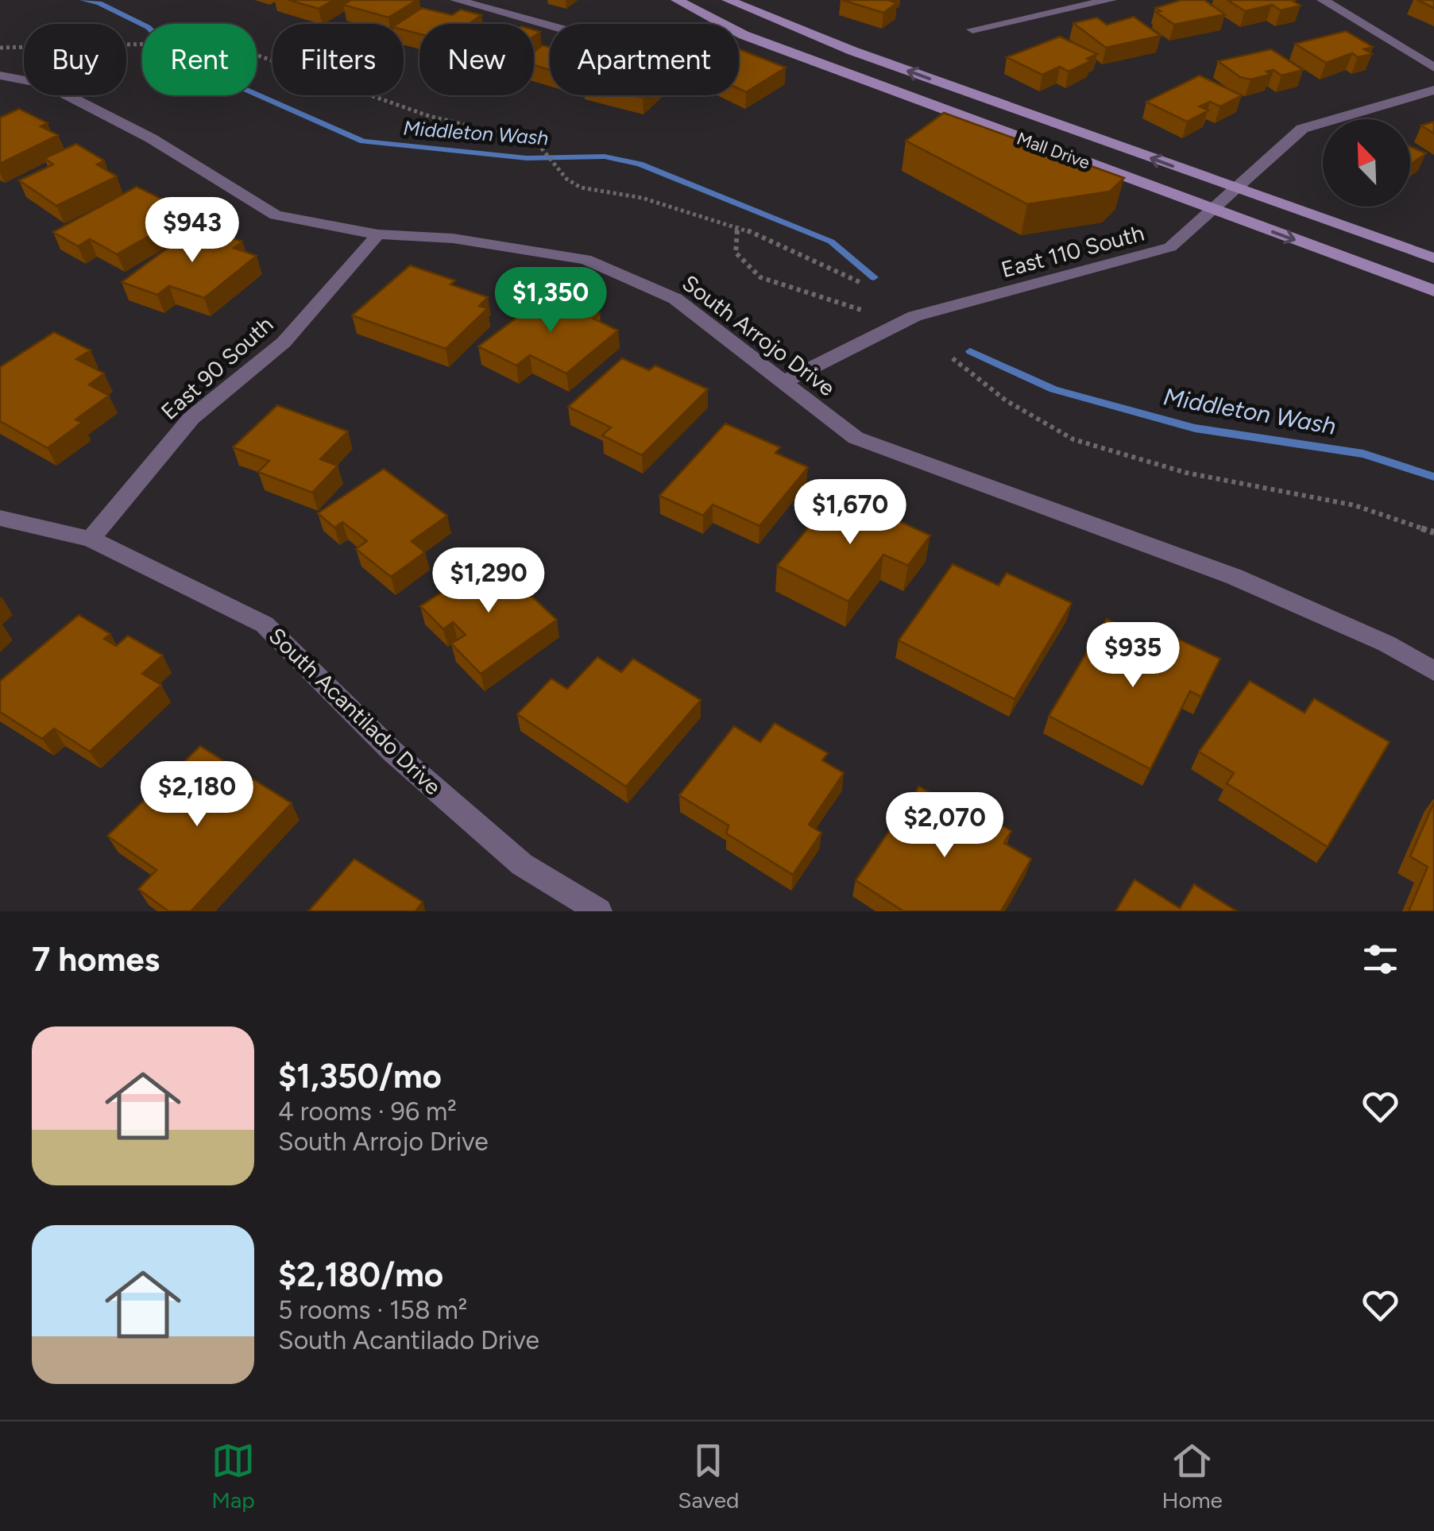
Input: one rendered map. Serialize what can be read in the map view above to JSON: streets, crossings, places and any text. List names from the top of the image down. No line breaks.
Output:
{"streets":{"main road":["Mall Drive"],"street":["East 110 South","South Arrojo Drive","East 90 South","South Acantilado Drive"]},"crossings":[["Mall Drive","East 110 South"],["East 110 South","South Arrojo Drive"],["South Arrojo Drive","East 90 South"],["East 90 South","South Acantilado Drive"]],"water":["Middleton Wash"],"north":"top left","page":{"chip":["Buy","Rent","Filters","New","Apartment"],"price":["$943","$1,350","$1,670","$1,290","$935","$2,180","$2,070"],"heading":"7 homes","list":[{"name":"$1,350/mo","note":"4 rooms · 96 m² · South Arrojo Drive"},{"name":"$2,180/mo","note":"5 rooms · 158 m² · South Acantilado Drive"}],"tabs":["Map","Saved","Home"]}}
